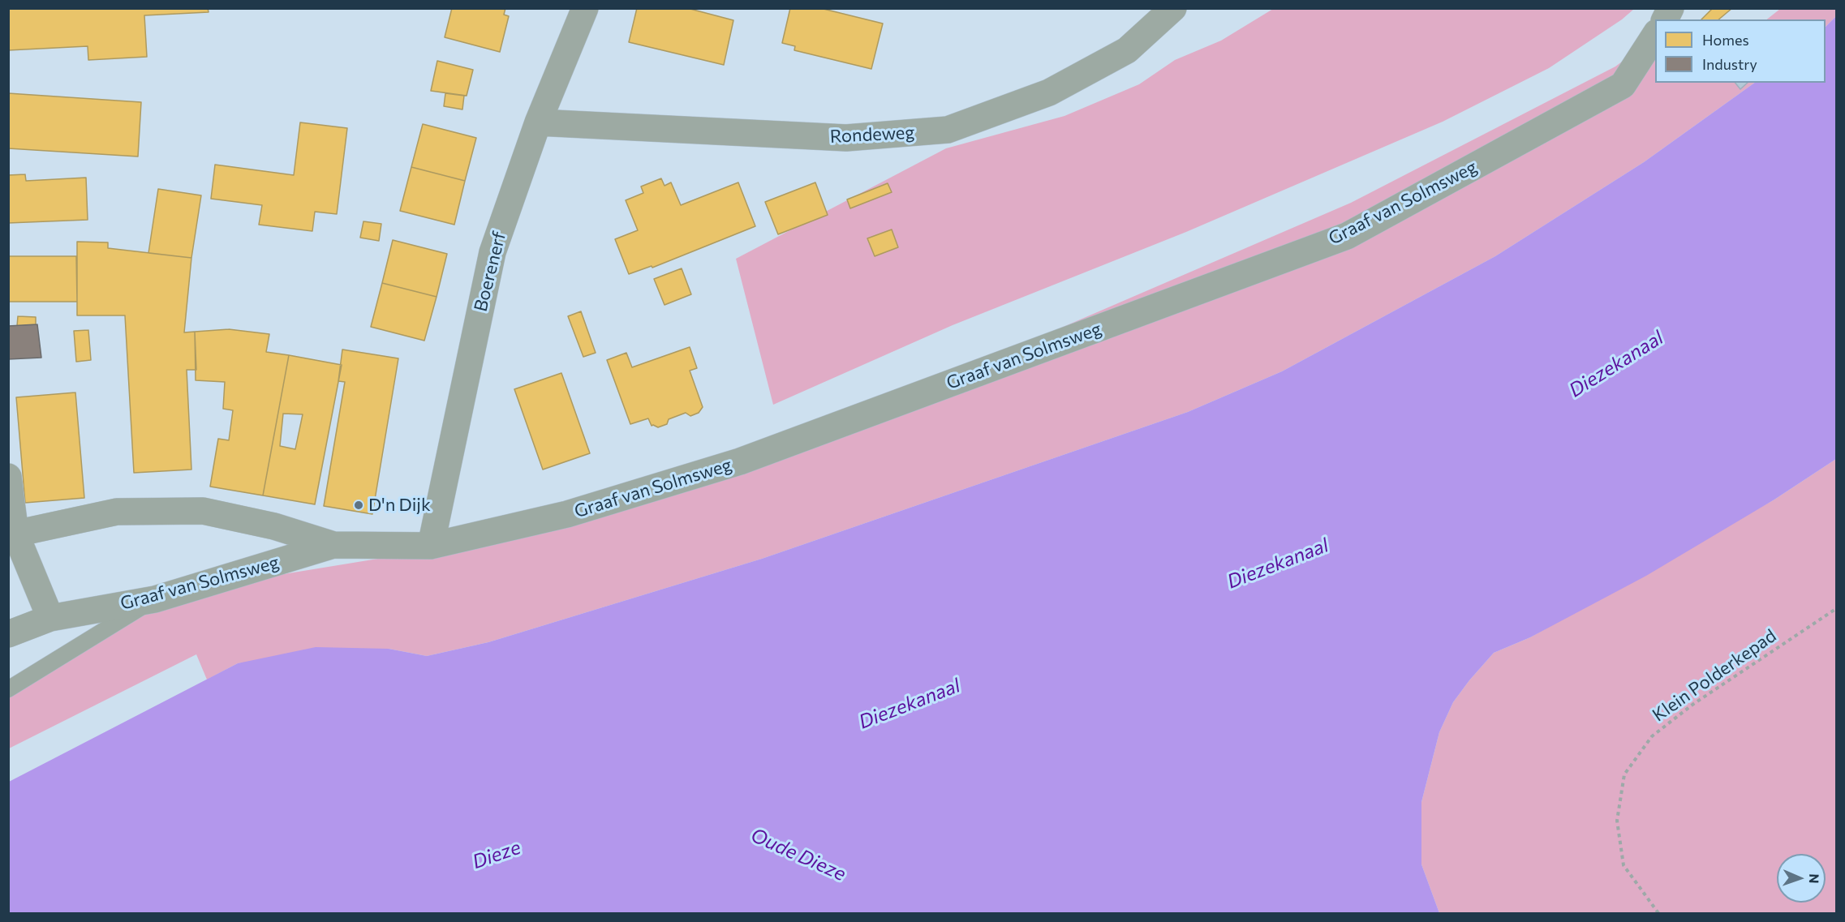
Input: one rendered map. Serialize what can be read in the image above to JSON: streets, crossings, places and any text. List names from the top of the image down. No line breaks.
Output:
{"streets":{"street":["Rondeweg","Graaf van Solmsweg","Boerenerf"],"path":["Klein Polderkepad"]},"crossings":[["Rondeweg","Boerenerf"],["Graaf van Solmsweg","Boerenerf"]],"water":["Diezekanaal","Dieze","Oude Dieze"],"places":["D'n Dijk"],"legend":["Homes","Industry"],"north":"right"}
